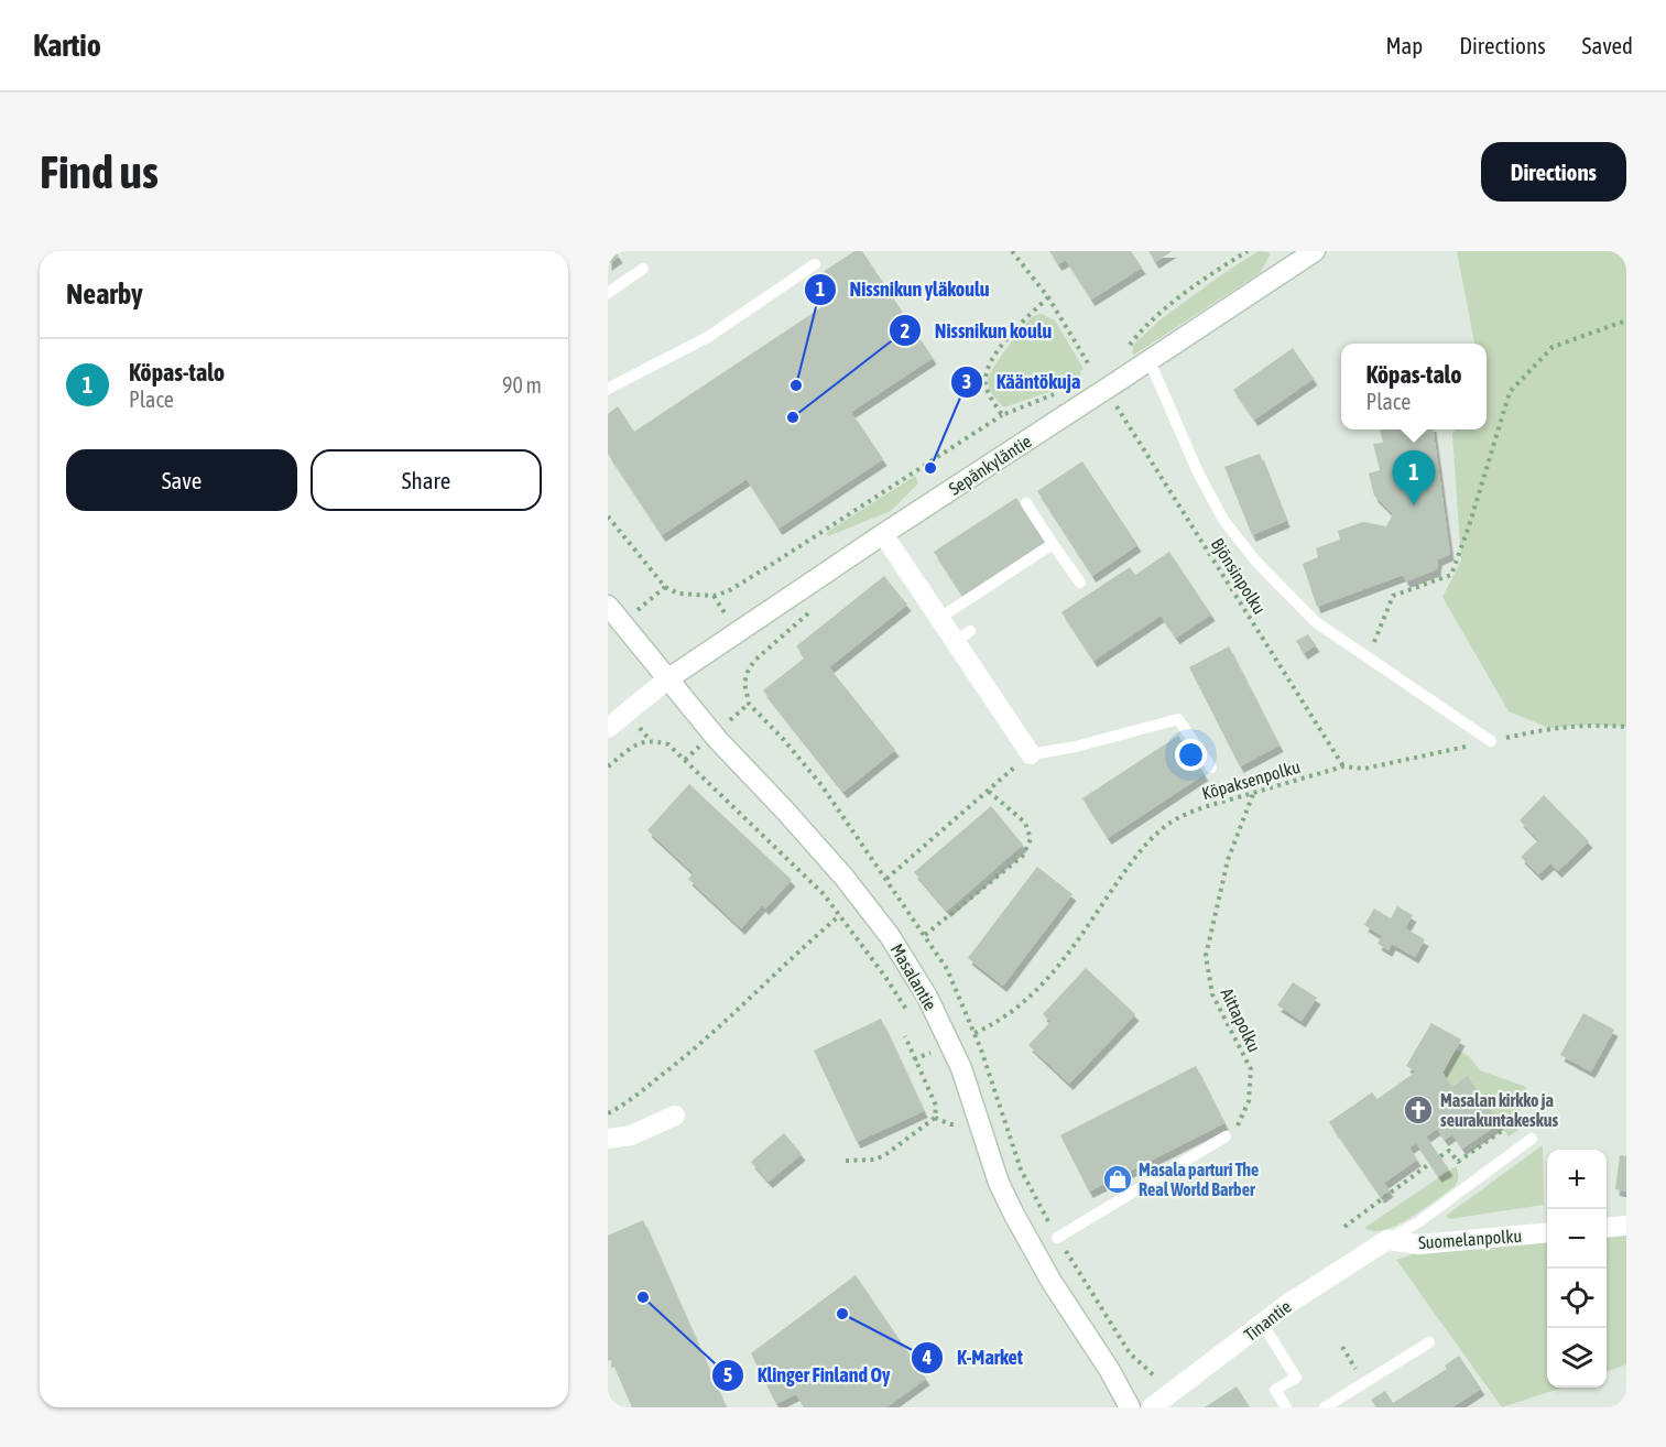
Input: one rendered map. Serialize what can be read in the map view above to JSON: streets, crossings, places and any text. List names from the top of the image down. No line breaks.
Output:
{"streets":{"street":["Sepänkyläntie","Masalantie","Suomelanpolku","Tinantie"],"path":["Bjönsinpolku","Köpaksenpolku","Aittapolku"]},"crossings":[["Sepänkyläntie","Masalantie"],["Bjönsinpolku","Köpaksenpolku"],["Köpaksenpolku","Aittapolku"],["Suomelanpolku","Tinantie"]],"places":{"other":["Nissnikun yläkoulu","Nissnikun koulu","Kääntökuja","Klinger Finland Oy","K-Market"],"church":["Masalan kirkko ja seurakuntakeskus"],"shop":["Masala parturi The Real World Barber"]},"page":{"header":"Kartio","nav":["Map","Directions","Saved"],"buttons":["Directions",["Save","Share"]],"title":"Find us","heading":"Nearby","list":[{"mark":"1","name":"Köpas-talo","note":"Place","value":"90 m"}],"popup":["Köpas-talo","Place"],"pins":"1","map_buttons":["+","−"]}}
